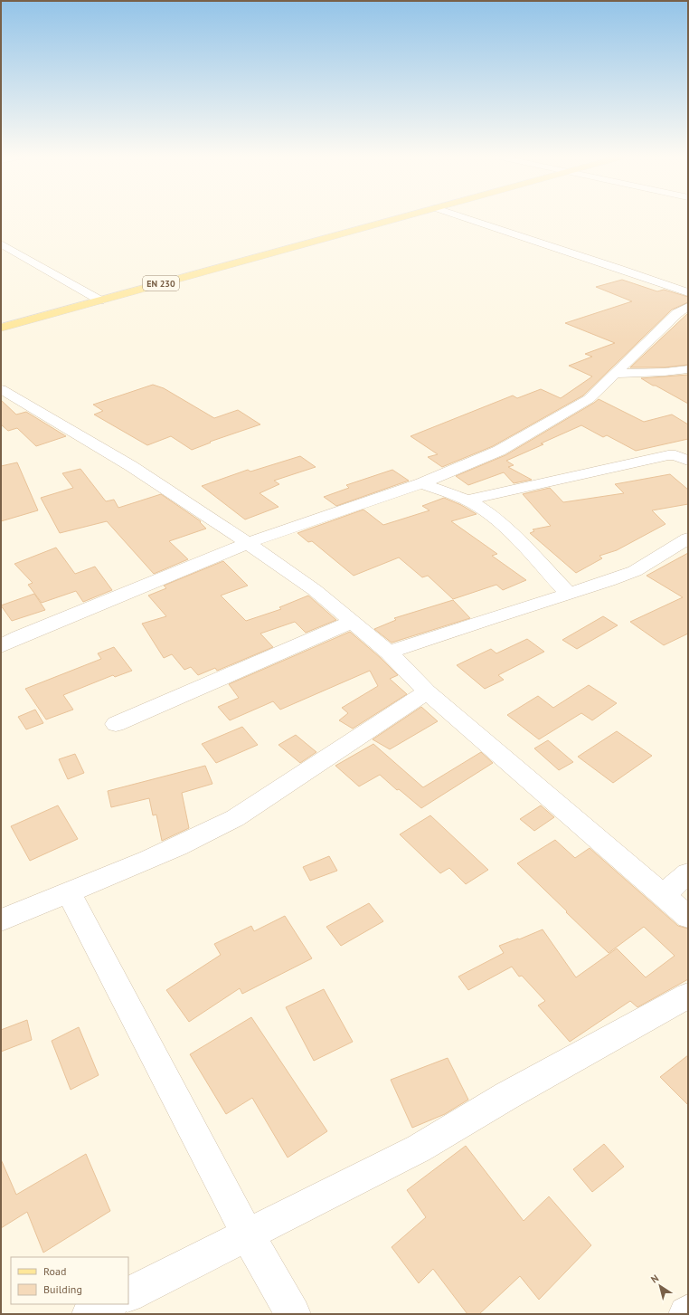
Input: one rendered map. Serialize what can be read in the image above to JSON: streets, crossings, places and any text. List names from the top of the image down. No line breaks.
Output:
{"streets":{"main road":["EN 230"]},"legend":["Road","Building"],"north":"top left"}
